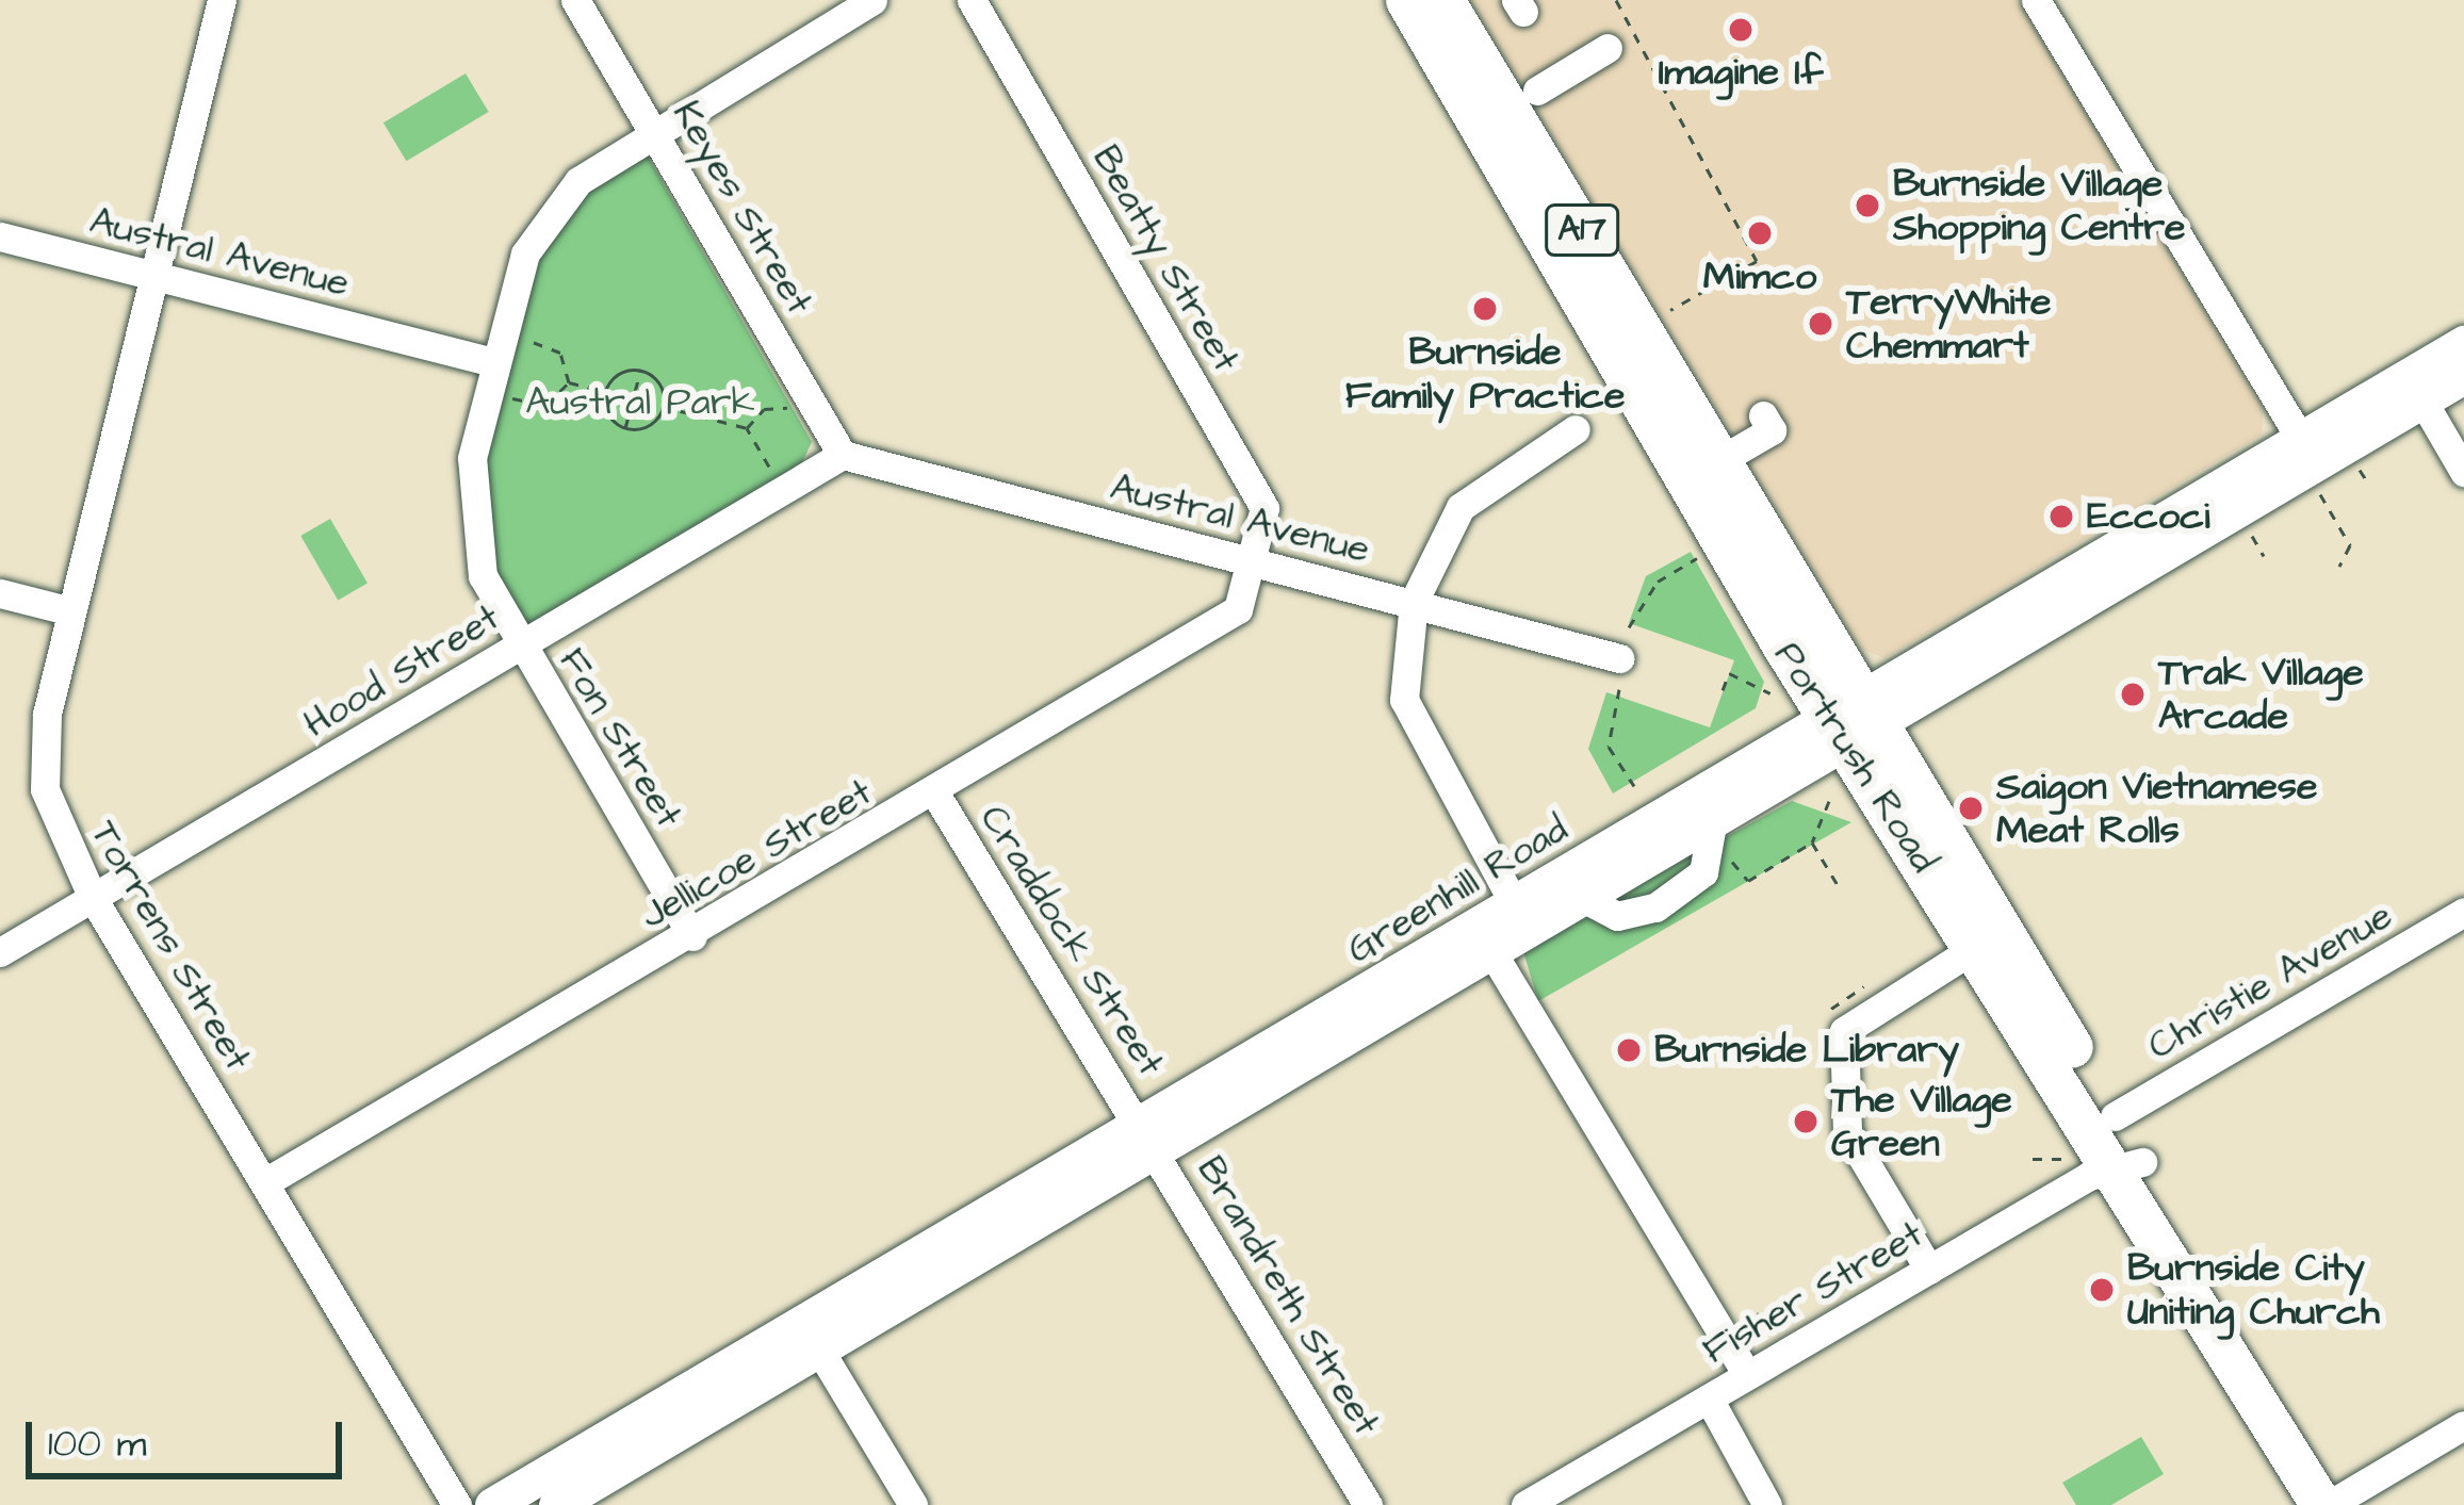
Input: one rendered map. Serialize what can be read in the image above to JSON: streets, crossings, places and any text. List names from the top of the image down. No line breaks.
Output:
{"streets":{"highway":["A17","Portrush Road"],"main road":["Greenhill Road"],"street":["Keyes Street","Austral Avenue","Beatty Street","Hood Street","Fon Street","Jellicoe Street","Craddock Street","Torrens Street","Christie Avenue","Fisher Street","Brandreth Street"]},"crossings":[["Keyes Street","Austral Avenue"],["Keyes Street","Hood Street"],["Keyes Street","Fon Street"],["Austral Avenue","Beatty Street"],["Austral Avenue","Hood Street"],["Austral Avenue","Fon Street"],["Austral Avenue","Jellicoe Street"],["Austral Avenue","Torrens Street"],["Beatty Street","Jellicoe Street"],["Hood Street","Fon Street"],["Hood Street","Torrens Street"],["Fon Street","Jellicoe Street"],["Portrush Road","Greenhill Road"],["Portrush Road","Christie Avenue"],["Portrush Road","Fisher Street"],["Jellicoe Street","Craddock Street"],["Jellicoe Street","Torrens Street"],["Greenhill Road","Craddock Street"],["Greenhill Road","Brandreth Street"],["Craddock Street","Brandreth Street"]],"parks":["Austral Park"],"places":["Imagine If","Burnside Village Shopping Centre","Mimco","Burnside Family Practice","TerryWhite Chemmart","Eccoci","Trak Village Arcade","Saigon Vietnamese Meat Rolls","Burnside Library","The Village Green","Burnside City Uniting Church"],"scale_bar":"100 m"}
